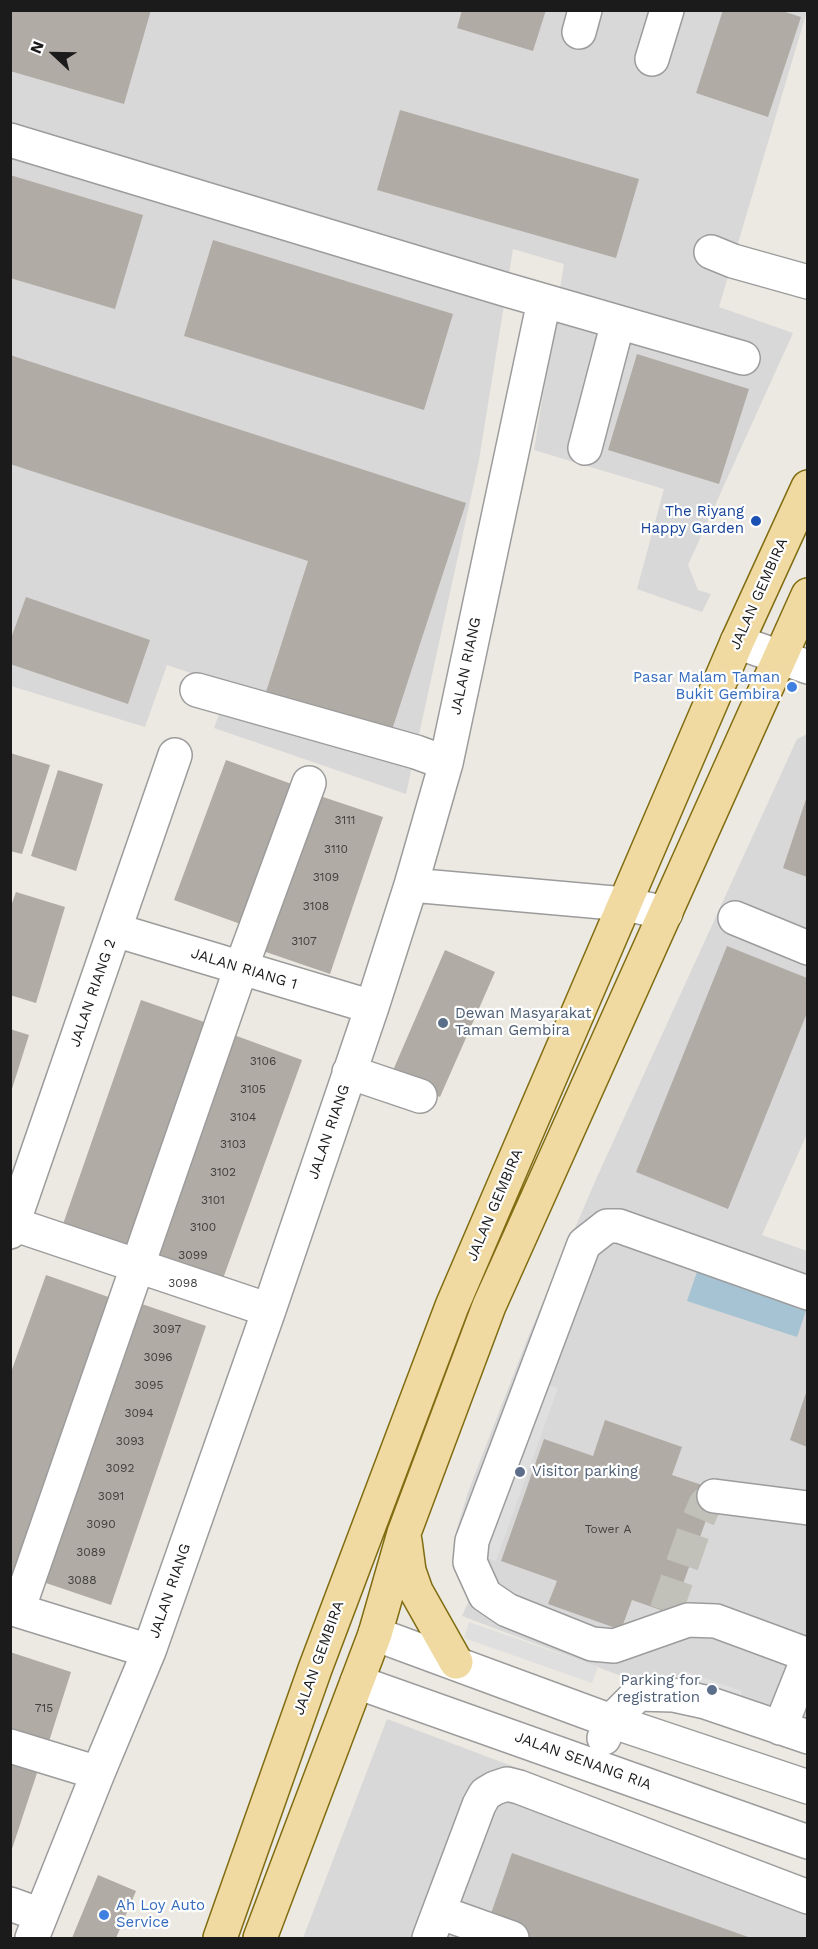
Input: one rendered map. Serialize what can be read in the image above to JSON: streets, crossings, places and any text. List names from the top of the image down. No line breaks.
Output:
{"streets":{"main road":["JALAN GEMBIRA"],"street":["JALAN RIANG","JALAN RIANG 1","JALAN RIANG 2","JALAN SENANG RIA"]},"crossings":[["JALAN RIANG","JALAN RIANG 1"],["JALAN RIANG 1","JALAN RIANG 2"]],"places":["The Riyang Happy Garden","Pasar Malam Taman Bukit Gembira","Dewan Masyarakat Taman Gembira","Visitor parking","Parking for registration","Ah Loy Auto Service"],"house_numbers":["3111","3110","3109","3108","3107","3106","3105","3104","3103","3102","3101","3100","3099","3098","3097","3096","3095","3094","3093","3092","3091","3090","Tower A","3089","3088","715"],"north":"left"}
